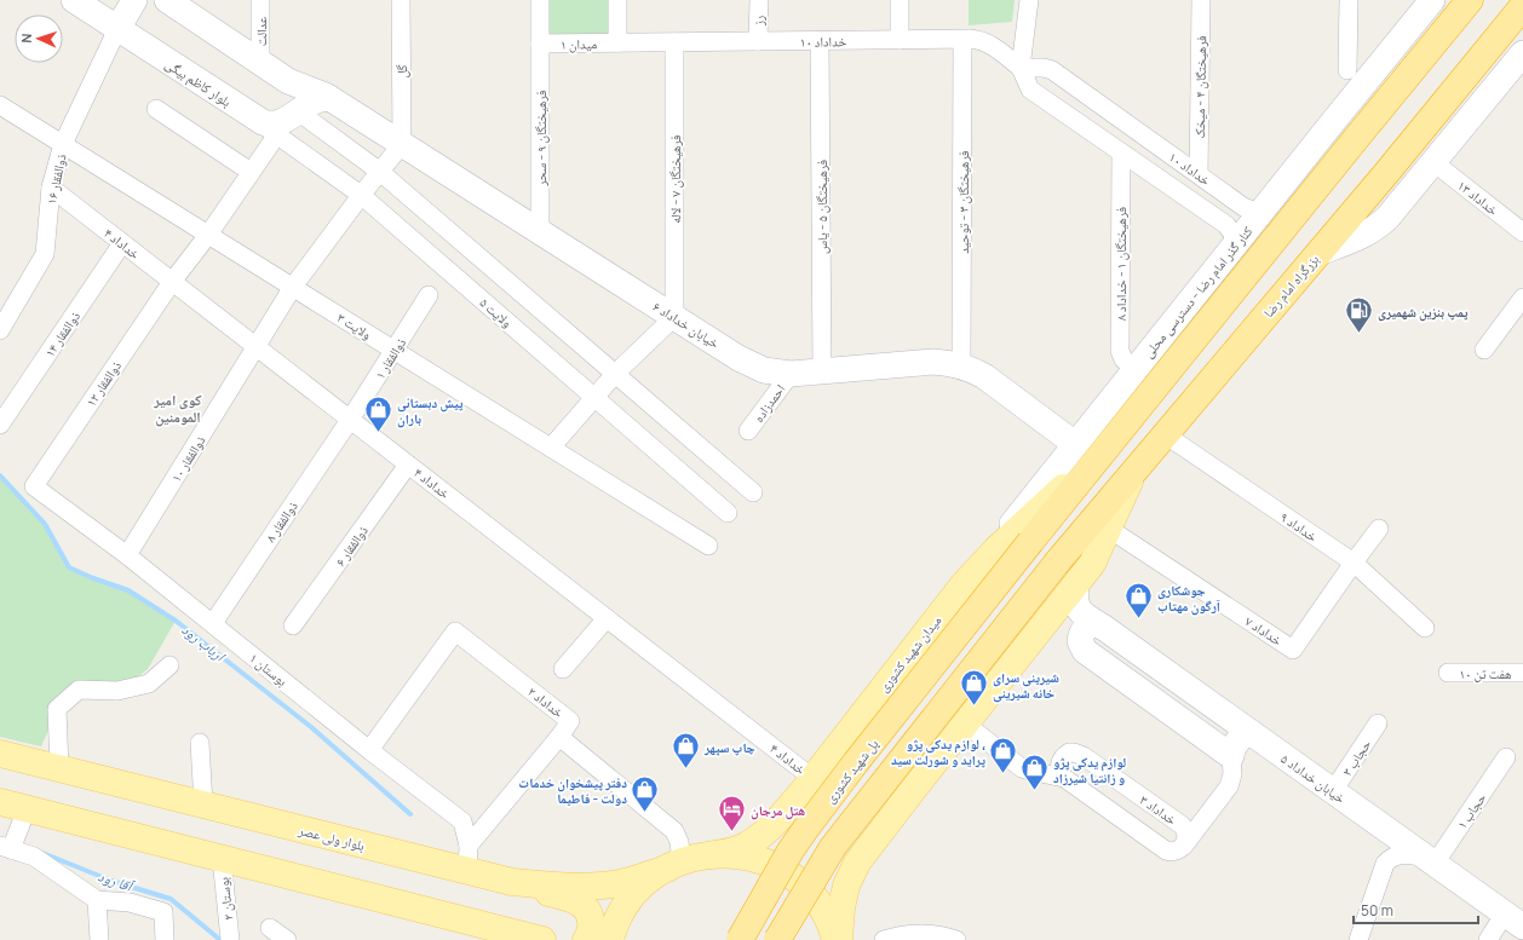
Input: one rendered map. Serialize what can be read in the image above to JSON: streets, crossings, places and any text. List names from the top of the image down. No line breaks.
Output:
{"streets":{"highway":["بزرگراه امام رضا","پل شهید کشوری"],"main road":["بلوار کاظم بیگی","کنار گذر امام رضا - دسترسی محلی","خیابان خداداد ۶","میدان شهید کشوری","خیابان خداداد ۵","بلوار ولی عصر"],"street":["رز","عدالت","خداداد ۱۰","میدان ۱","گل","فرهیختگان ۴ - میخک","فرهیختگان ۹ - سحر","ذوالفقار ۱۶","فرهیختگان ۷ - لاله","خداداد ۱۳","فرهیختگان ۳ - توحید","فرهیختگان ۵ - یاس","خداداد ۴","فرهیختگان ۱ - خداداد ۸","ولایت ۵","ولایت ۳","ذوالفقار ۱۴","ذوالفقار ۱","ذوالفقار ۱۲","احمدزاده","ذوالفقار ۱۰","ذوالفقار ۸","خداداد ۹","ذوالفقار ۶","خداداد ۷","بوستان ۱","هفت تن ۱۰","خداداد ۲","حجاب ۳","خداداد ۳","حجاب ۱","بوستان ۲"]},"crossings":[["رز","خداداد ۱۰"],["خداداد ۱۰","میدان ۱"],["خداداد ۱۰","فرهیختگان ۴ - میخک"],["خداداد ۱۰","فرهیختگان ۷ - لاله"],["خداداد ۱۰","فرهیختگان ۳ - توحید"],["خداداد ۱۰","فرهیختگان ۵ - یاس"],["خداداد ۱۰","فرهیختگان ۱ - خداداد ۸"],["خداداد ۱۰","کنار گذر امام رضا - دسترسی محلی"],["میدان ۱","فرهیختگان ۹ - سحر"],["گل","خیابان خداداد ۶"],["گل","ذوالفقار ۱۰"],["بلوار کاظم بیگی","ذوالفقار ۱۶"],["بلوار کاظم بیگی","ولایت ۵"],["بلوار کاظم بیگی","ذوالفقار ۱۲"],["فرهیختگان ۹ - سحر","خیابان خداداد ۶"],["ذوالفقار ۱۶","خداداد ۴"],["ذوالفقار ۱۶","ولایت ۳"],["فرهیختگان ۷ - لاله","خیابان خداداد ۶"],["فرهیختگان ۳ - توحید","خیابان خداداد ۶"],["فرهیختگان ۵ - یاس","خیابان خداداد ۶"],["خداداد ۴","ذوالفقار ۱۴"],["خداداد ۴","ذوالفقار ۱"],["خداداد ۴","ذوالفقار ۱۲"],["خداداد ۴","ذوالفقار ۱۰"],["خداداد ۴","ذوالفقار ۸"],["خداداد ۴","ذوالفقار ۶"],["خداداد ۴","میدان شهید کشوری"],["فرهیختگان ۱ - خداداد ۸","کنار گذر امام رضا - دسترسی محلی"],["بزرگراه امام رضا","خداداد ۹"],["کنار گذر امام رضا - دسترسی محلی","خیابان خداداد ۶"],["کنار گذر امام رضا - دسترسی محلی","میدان شهید کشوری"],["ولایت ۵","ذوالفقار ۱۲"],["ولایت ۵","ذوالفقار ۱۰"],["خیابان خداداد ۶","احمدزاده"],["خیابان خداداد ۶","ذوالفقار ۱۰"],["ولایت ۳","ذوالفقار ۱"],["ولایت ۳","ذوالفقار ۱۲"],["ولایت ۳","ذوالفقار ۱۰"],["ذوالفقار ۱","ذوالفقار ۸"],["ذوالفقار ۱۲","بوستان ۱"],["ذوالفقار ۱۰","بوستان ۱"],["ذوالفقار ۸","بوستان ۱"],["خداداد ۹","خداداد ۷"],["میدان شهید کشوری","خداداد ۲"],["میدان شهید کشوری","پل شهید کشوری"],["میدان شهید کشوری","بلوار ولی عصر"],["بوستان ۱","خداداد ۲"],["بوستان ۱","بلوار ولی عصر"],["خداداد ۲","بلوار ولی عصر"],["حجاب ۳","خیابان خداداد ۵"],["خیابان خداداد ۵","حجاب ۱"]],"districts":["کوی امیر المومنین"],"water":["ارباب رود","آقا رود"],"places":{"fuel station":["پمپ بنزین شهمیری"],"shop":["پیش دبستانی باران","جوشکاری آرگون مهتاب","شیرینی سرای خانه شیرینی","چاپ سپهر","لوازم یدکی پژو ، پراید و شورلت سید","لوازم یدکی پژو و زانتیا شیرزاد","دفتر پیشخوان خدمات دولت - فاطیما"],"hotel":["هتل مرجان"]},"scale_bar":"50 m","north":"left"}
